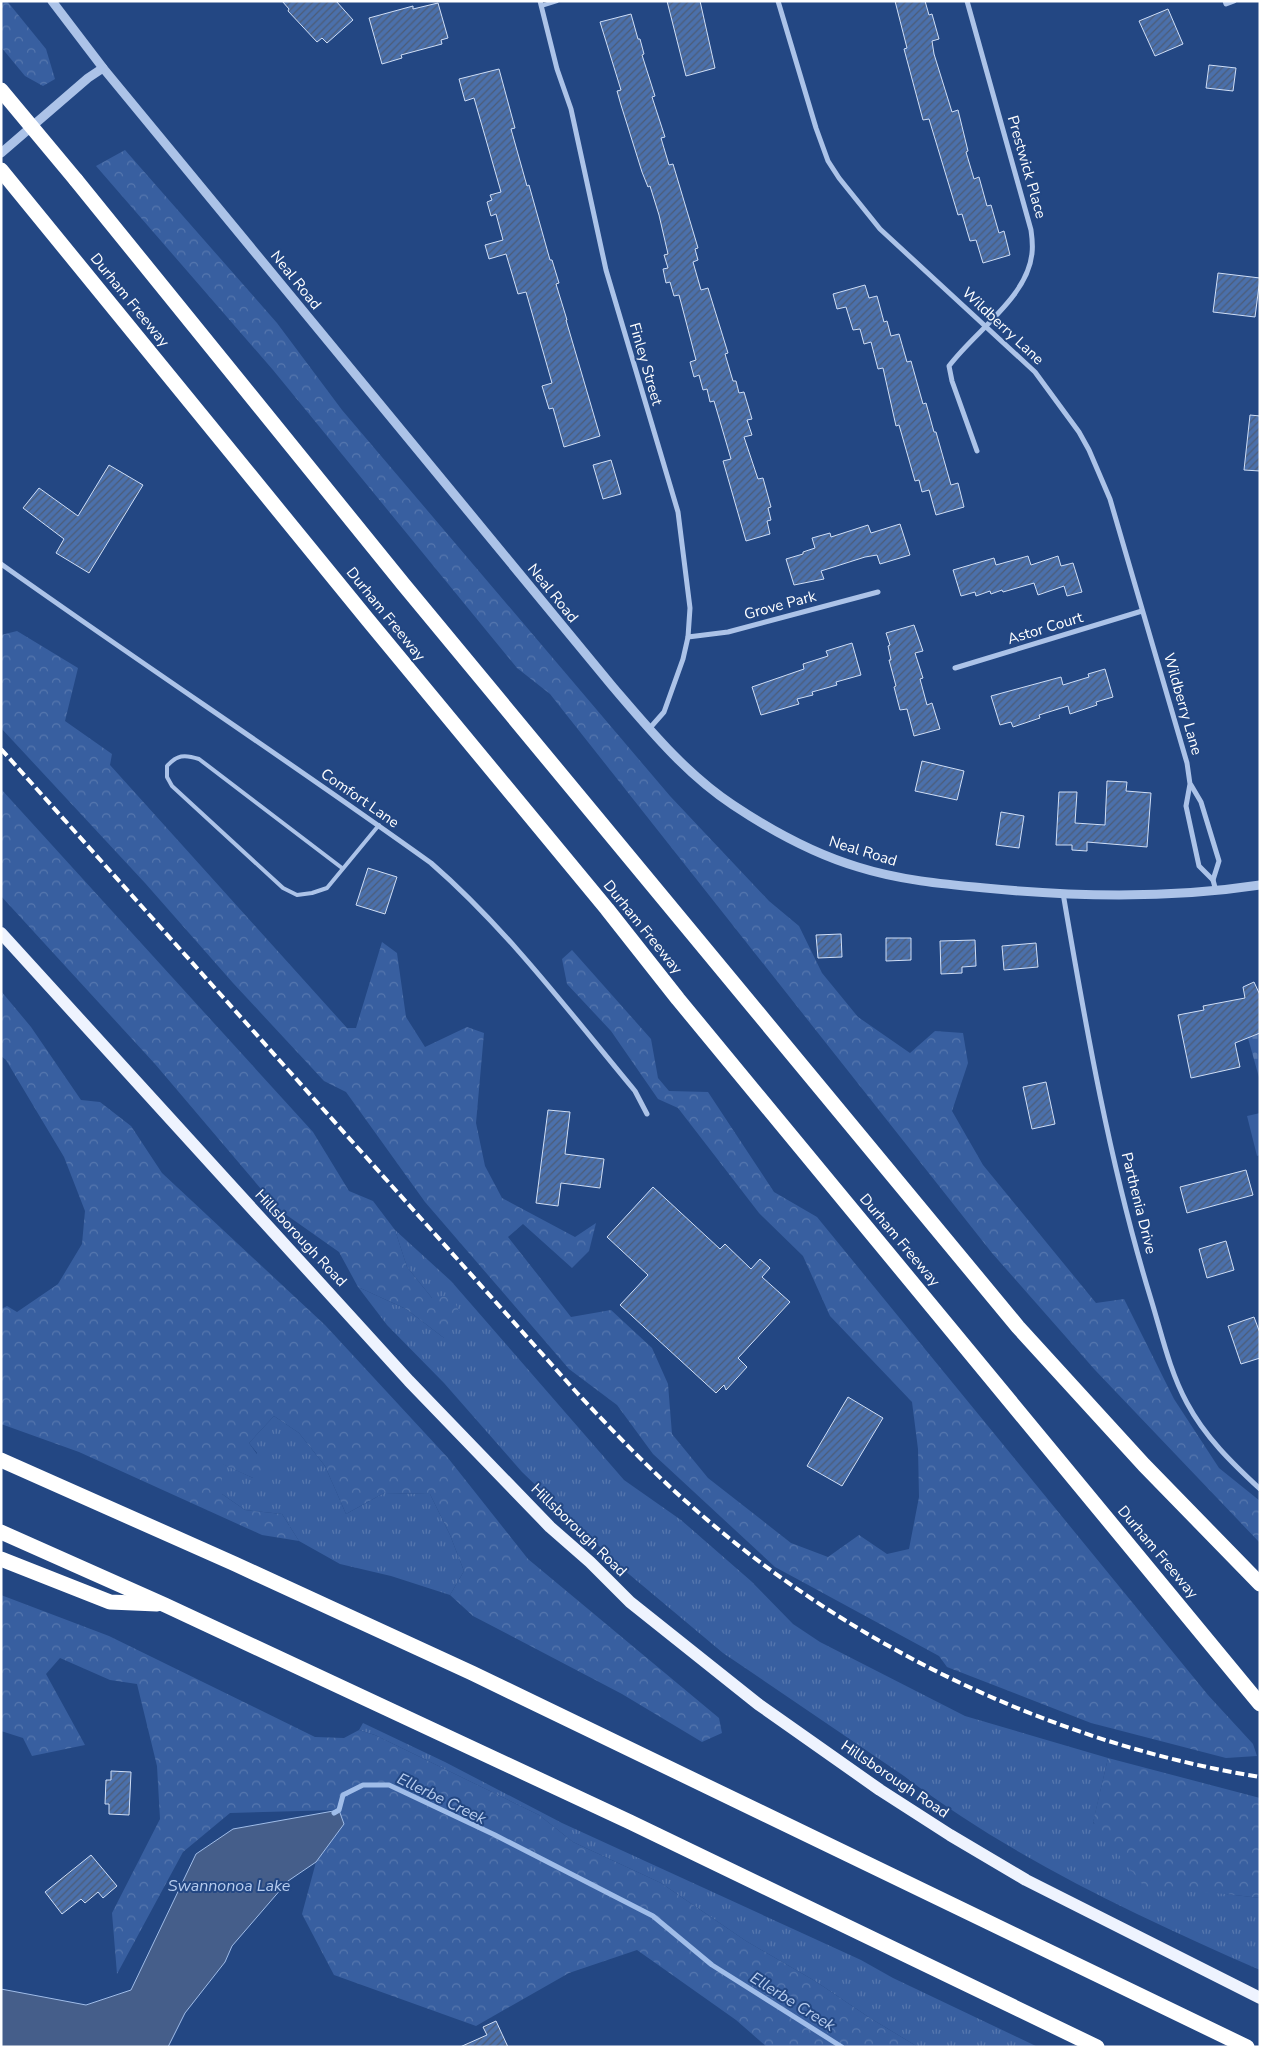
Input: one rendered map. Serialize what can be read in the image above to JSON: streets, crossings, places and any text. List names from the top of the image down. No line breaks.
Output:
{"streets":{"highway":["Durham Freeway"],"main road":["Hillsborough Road"],"street":["Prestwick Place","Neal Road","Wildberry Lane","Finley Street","Grove Park","Astor Court","Comfort Lane","Parthenia Drive"]},"crossings":[["Prestwick Place","Wildberry Lane"],["Neal Road","Wildberry Lane"],["Neal Road","Finley Street"],["Neal Road","Parthenia Drive"],["Wildberry Lane","Astor Court"],["Finley Street","Grove Park"]],"water":["Ellerbe Creek","Swannonoa Lake"]}
